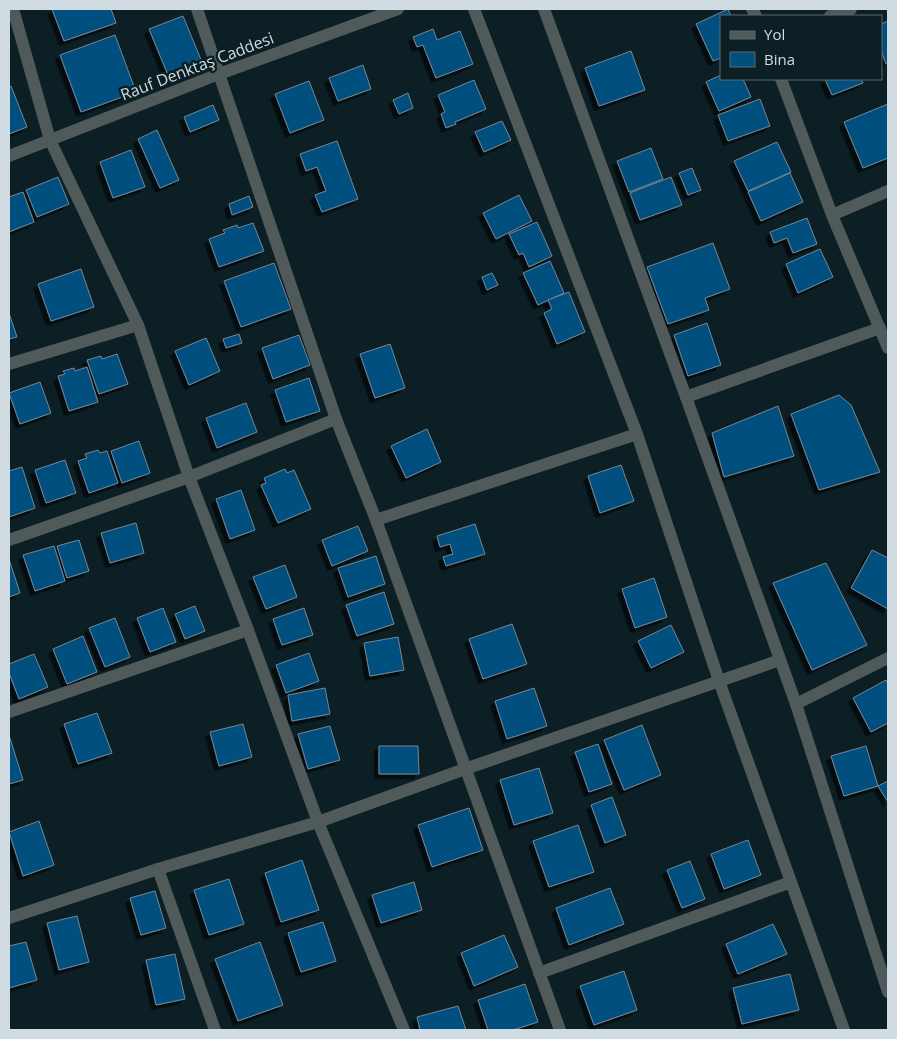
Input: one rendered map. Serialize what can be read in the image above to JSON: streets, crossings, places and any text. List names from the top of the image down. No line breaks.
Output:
{"streets":{"street":["Rauf Denktaş Caddesi"]},"legend":["Yol","Bina"]}
